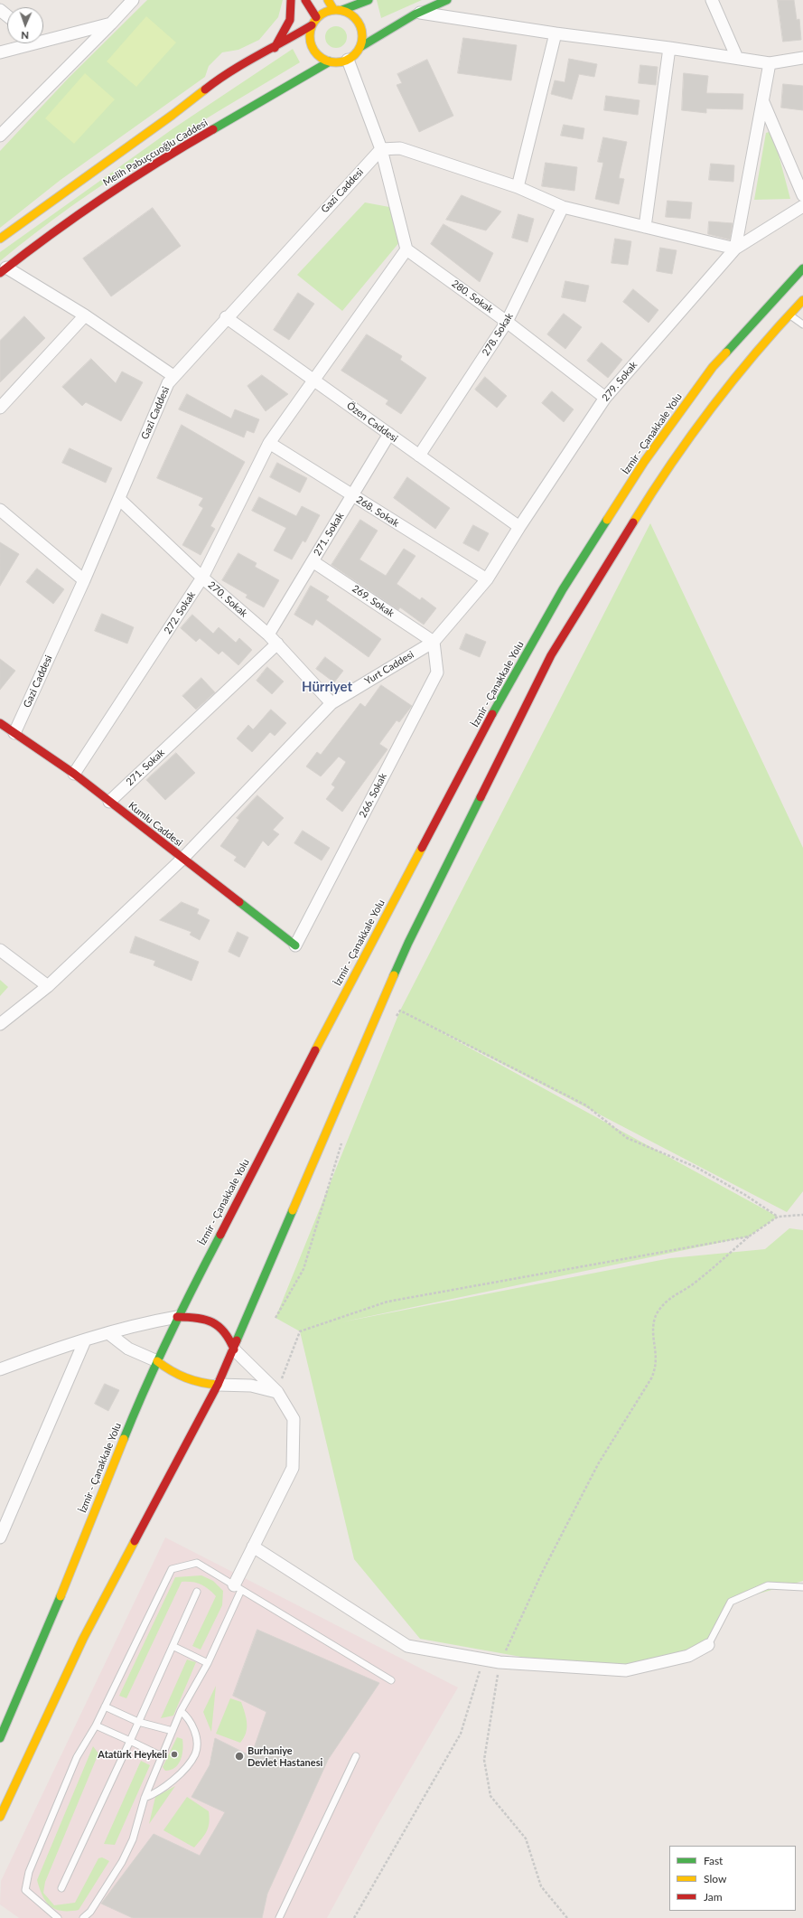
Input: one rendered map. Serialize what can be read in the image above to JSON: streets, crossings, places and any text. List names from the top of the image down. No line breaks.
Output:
{"streets":{"main road":["Melih Pabuçcuoğlu Caddesi","İzmir - Çanakkale Yolu","Kumlu Caddesi"],"street":["Gazi Caddesi","280. Sokak","278. Sokak","279. Sokak","Özen Caddesi","268. Sokak","271. Sokak","270. Sokak","269. Sokak","272. Sokak","Yurt Caddesi","266. Sokak"]},"crossings":[["Gazi Caddesi","Özen Caddesi"],["Gazi Caddesi","270. Sokak"],["Gazi Caddesi","Kumlu Caddesi"],["280. Sokak","278. Sokak"],["280. Sokak","279. Sokak"],["280. Sokak","272. Sokak"],["278. Sokak","Özen Caddesi"],["279. Sokak","Özen Caddesi"],["279. Sokak","Yurt Caddesi"],["Özen Caddesi","271. Sokak"],["Özen Caddesi","272. Sokak"],["Özen Caddesi","Yurt Caddesi"],["268. Sokak","271. Sokak"],["268. Sokak","272. Sokak"],["268. Sokak","Yurt Caddesi"],["271. Sokak","270. Sokak"],["271. Sokak","269. Sokak"],["271. Sokak","Kumlu Caddesi"],["270. Sokak","272. Sokak"],["270. Sokak","Yurt Caddesi"],["269. Sokak","Yurt Caddesi"],["269. Sokak","266. Sokak"],["272. Sokak","Kumlu Caddesi"],["Yurt Caddesi","266. Sokak"],["Yurt Caddesi","Kumlu Caddesi"],["266. Sokak","Kumlu Caddesi"]],"districts":["Hürriyet"],"places":["Atatürk Heykeli","Burhaniye Devlet Hastanesi"],"legend":["Fast","Slow","Jam"],"north":"bottom"}
